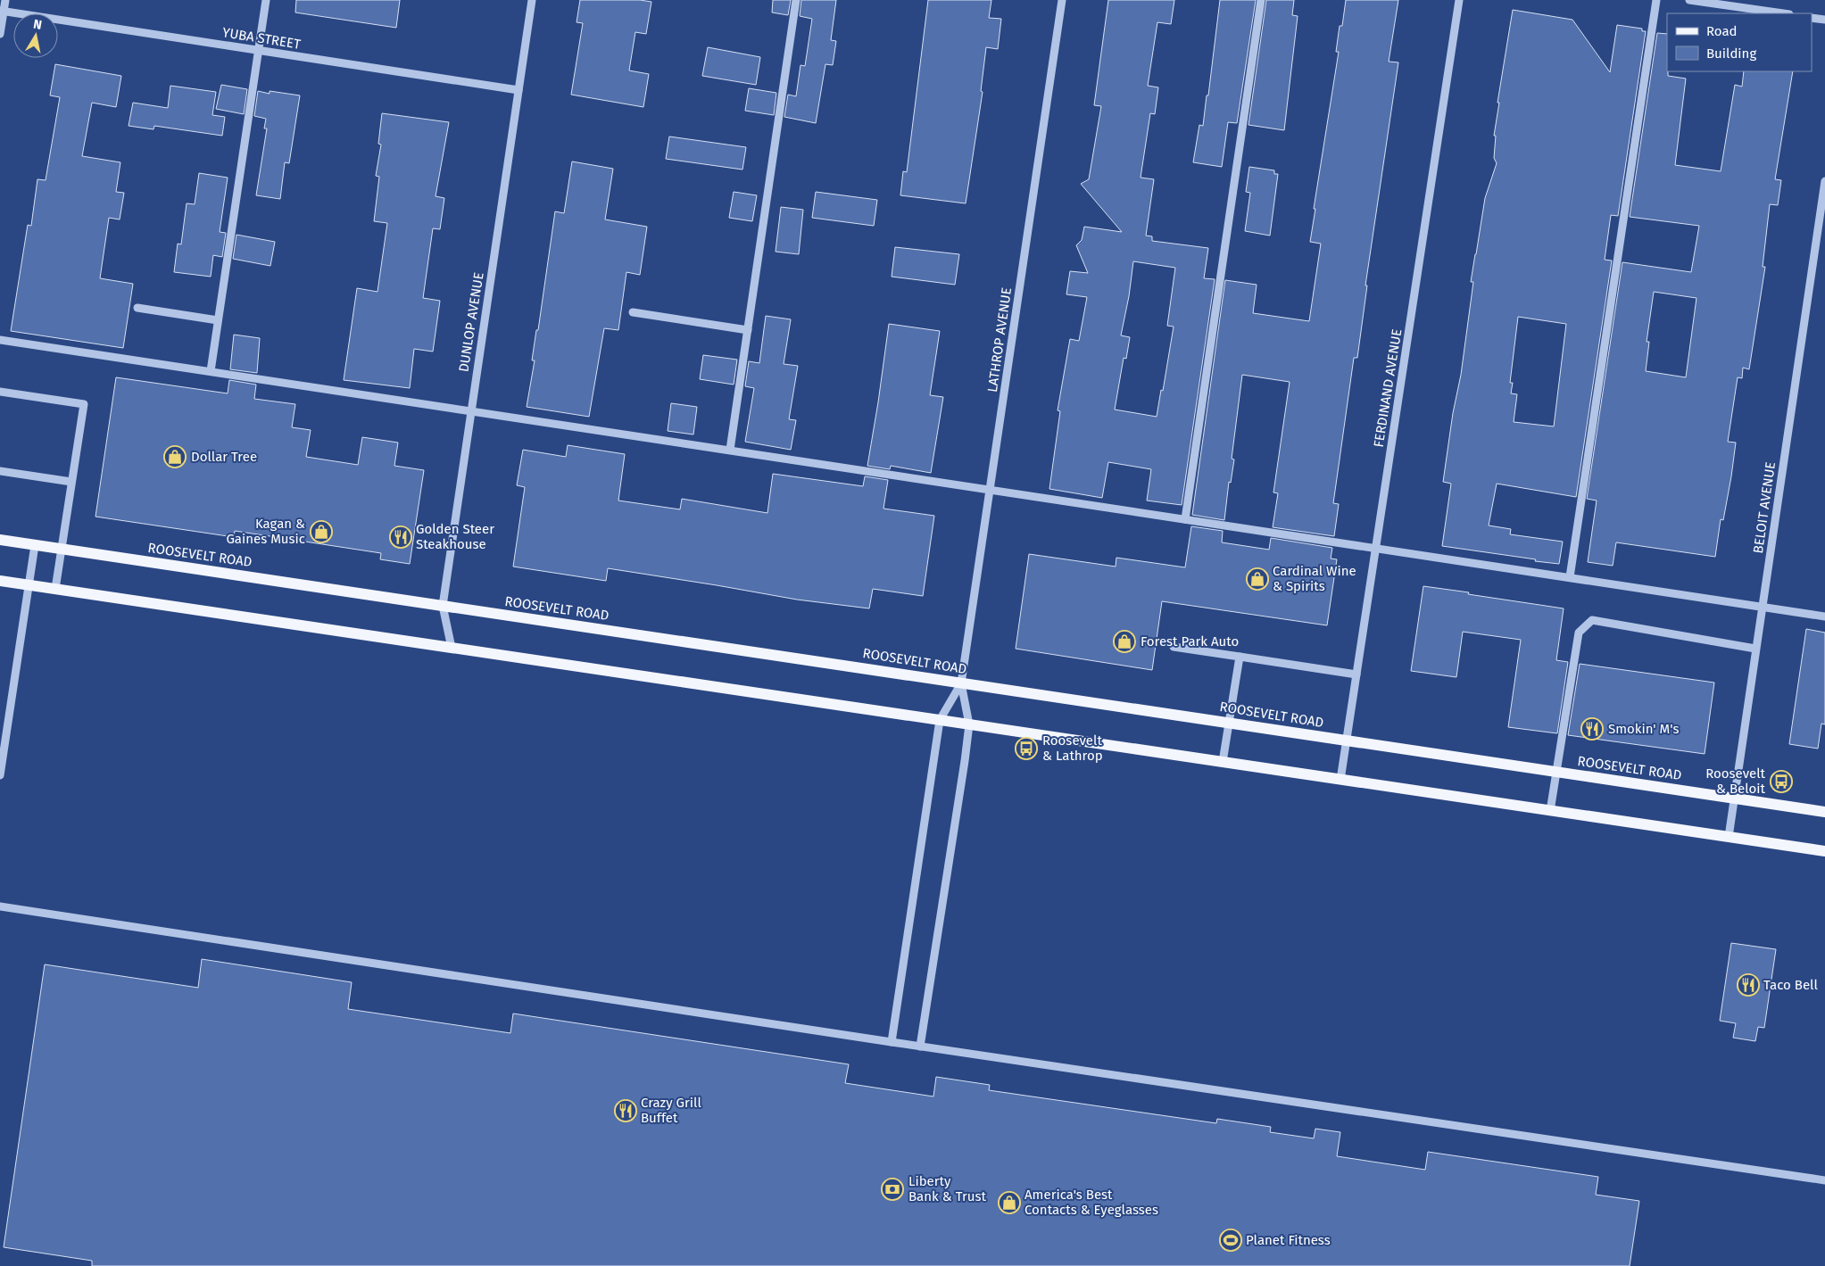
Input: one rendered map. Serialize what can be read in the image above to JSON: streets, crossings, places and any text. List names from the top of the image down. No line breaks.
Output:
{"streets":{"main road":["ROOSEVELT ROAD"],"street":["YUBA STREET","DUNLOP AVENUE","LATHROP AVENUE","FERDINAND AVENUE","BELOIT AVENUE"]},"crossings":[["YUBA STREET","DUNLOP AVENUE"],["DUNLOP AVENUE","ROOSEVELT ROAD"],["LATHROP AVENUE","ROOSEVELT ROAD"],["FERDINAND AVENUE","ROOSEVELT ROAD"],["BELOIT AVENUE","ROOSEVELT ROAD"]],"places":{"shop":["Dollar Tree","Kagan & Gaines Music","Cardinal Wine & Spirits","Forest Park Auto","America's Best Contacts & Eyeglasses"],"restaurant":["Golden Steer Steakhouse","Smokin' M's","Taco Bell","Crazy Grill Buffet"],"bus stop":["Roosevelt & Lathrop","Roosevelt & Beloit"],"bank":["Liberty Bank & Trust"],"sports":["Planet Fitness"]},"legend":["Road","Building"],"north":"top"}
